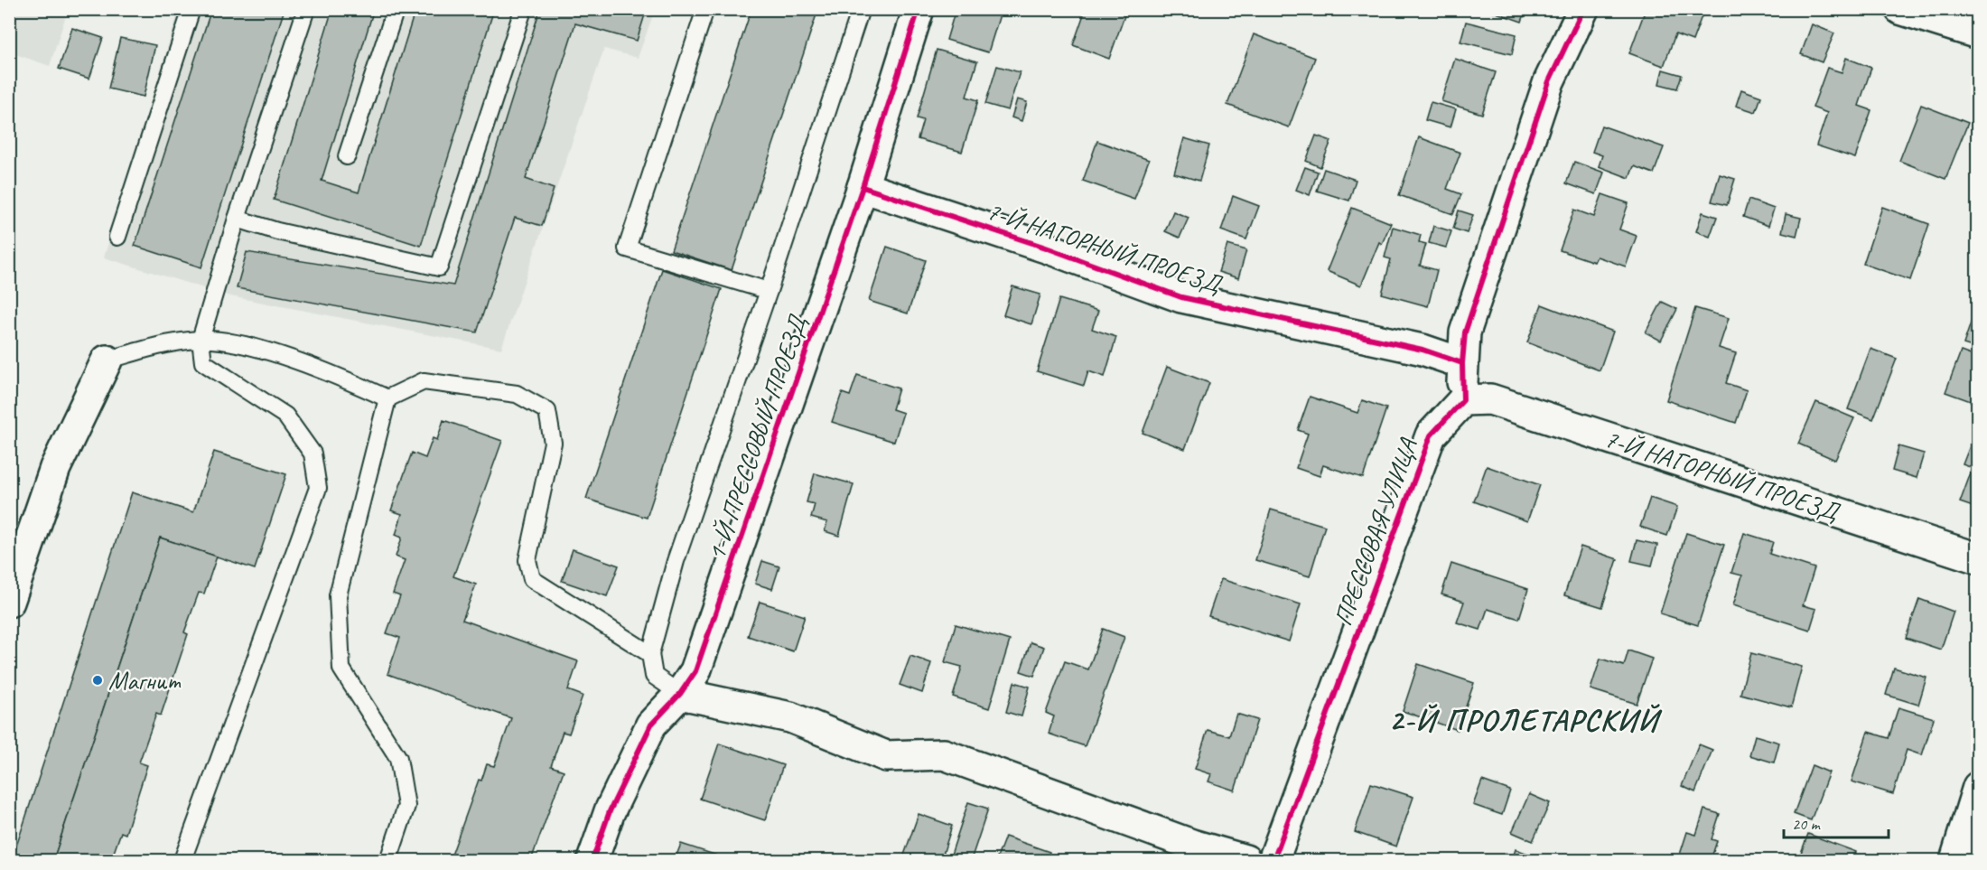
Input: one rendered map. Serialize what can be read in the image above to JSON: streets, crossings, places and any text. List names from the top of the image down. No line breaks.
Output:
{"streets":{"street":["7-Й НАГОРНЫЙ ПРОЕЗД","1-Й ПРЕССОВЫЙ ПРОЕЗД","ПРЕССОВАЯ УЛИЦА"]},"crossings":[["7-Й НАГОРНЫЙ ПРОЕЗД","1-Й ПРЕССОВЫЙ ПРОЕЗД"],["7-Й НАГОРНЫЙ ПРОЕЗД","ПРЕССОВАЯ УЛИЦА"]],"districts":["2-Й ПРОЛЕТАРСКИЙ"],"places":["Магнит"],"scale_bar":"20 m"}
